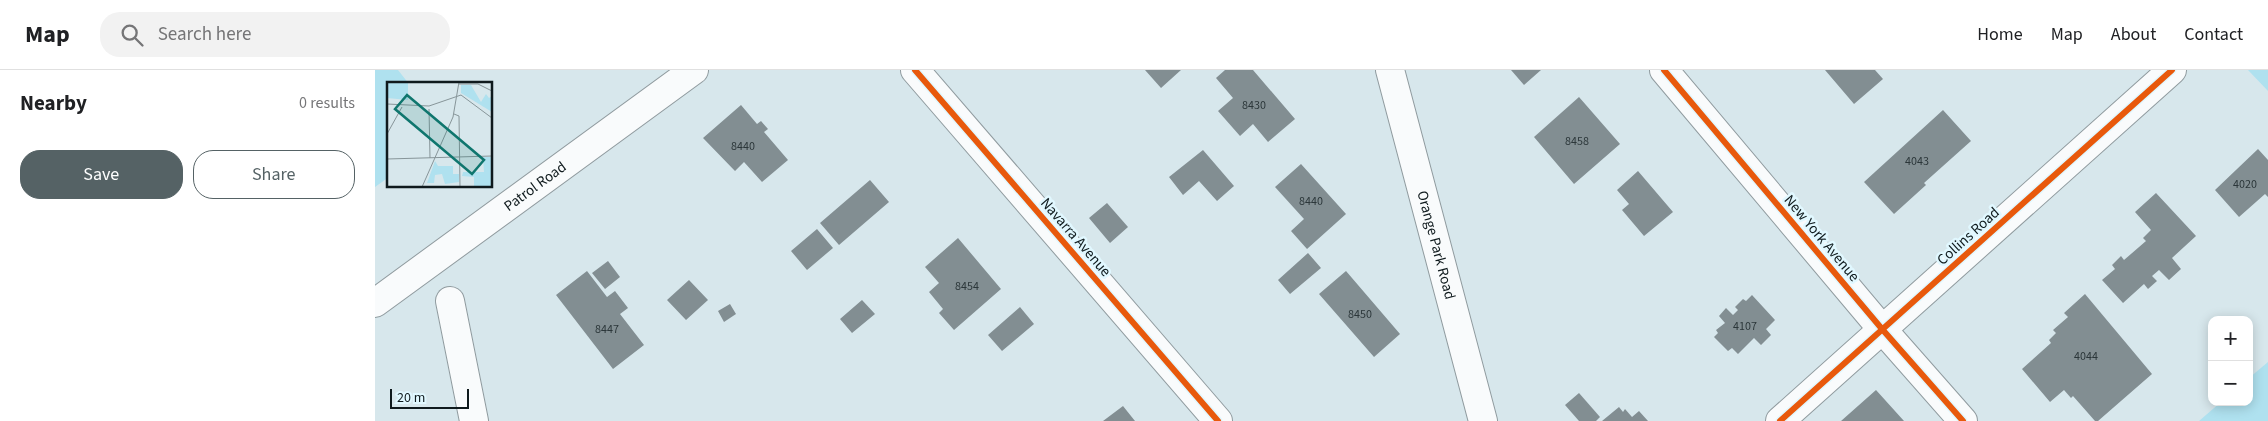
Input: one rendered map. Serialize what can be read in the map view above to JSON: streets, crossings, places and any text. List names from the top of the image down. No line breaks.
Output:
{"streets":{"street":["Patrol Road","Collins Road","Navarra Avenue","New York Avenue","Orange Park Road"]},"crossings":[["Collins Road","New York Avenue"]],"house_numbers":["8430","8458","8440","4043","4020","8440","8454","8450","4107","8447","4044"],"scale_bar":"20 m","page":{"header":"Map","search":"Search here","nav":["Home","Map","About","Contact"],"heading":["Nearby","0 results"],"buttons":["Save","Share"],"map_buttons":["+","−"],"scale":"20 m"}}
